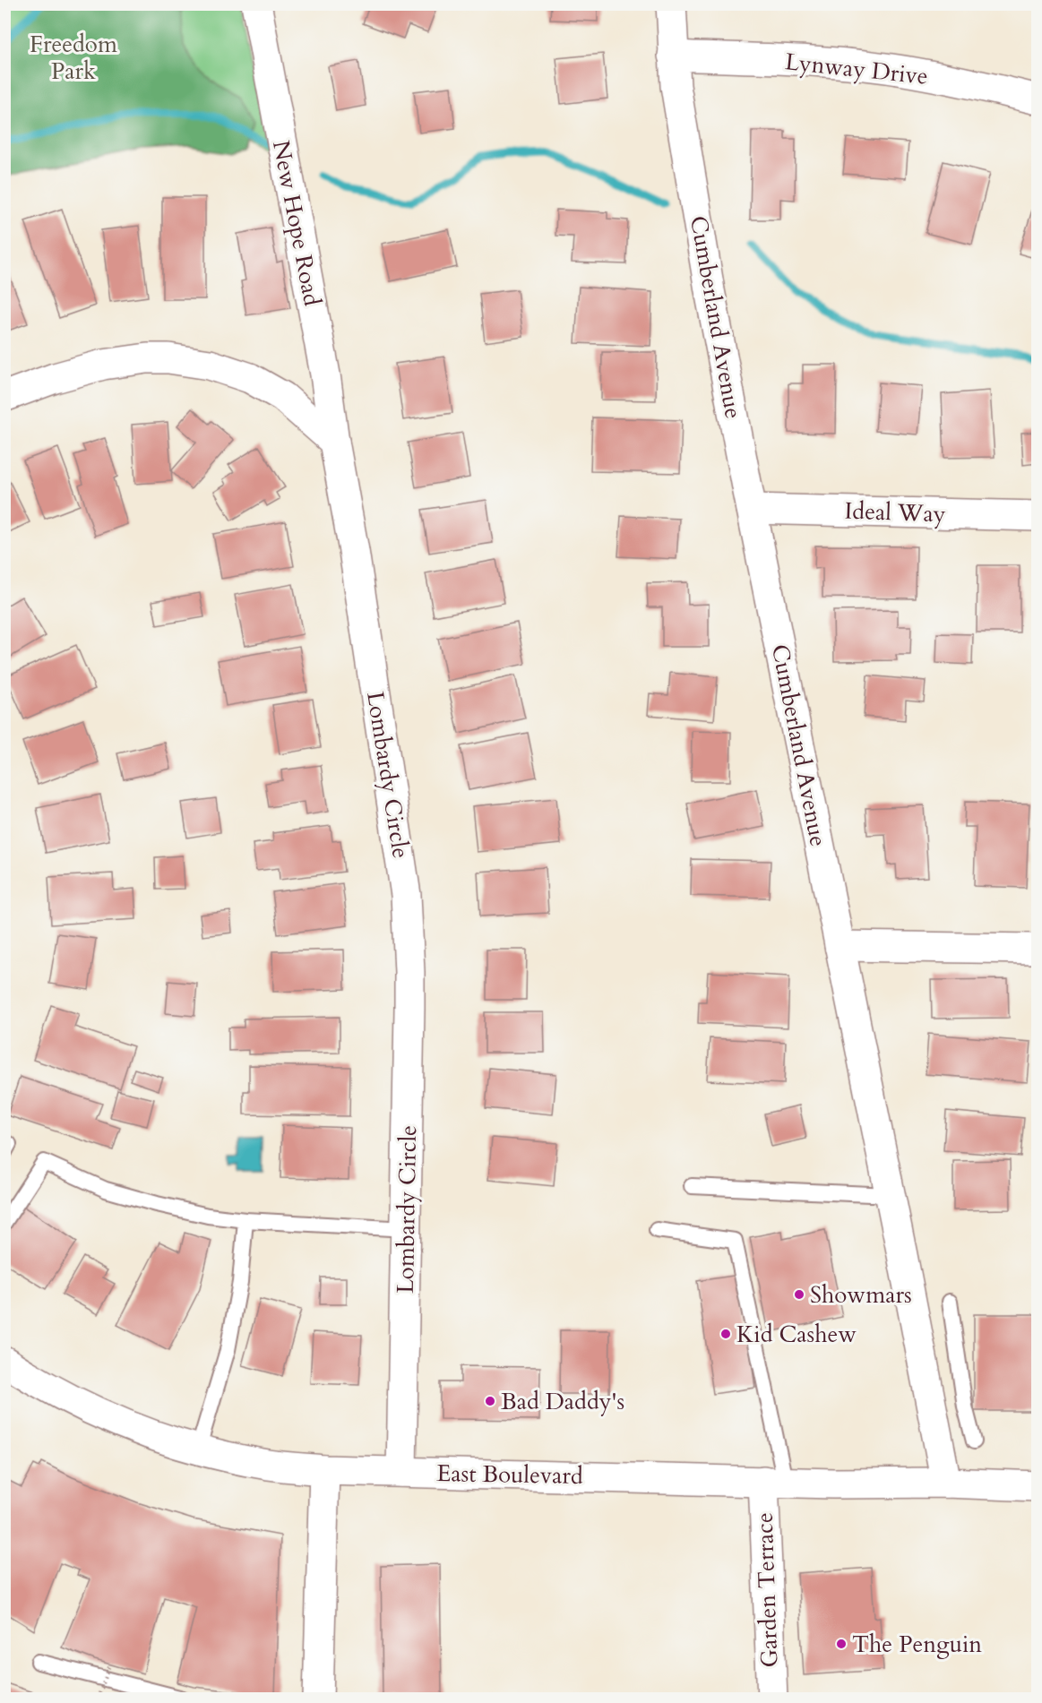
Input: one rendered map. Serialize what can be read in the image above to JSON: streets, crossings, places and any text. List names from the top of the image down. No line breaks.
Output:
{"streets":{"street":["Lynway Drive","New Hope Road","Cumberland Avenue","Ideal Way","Lombardy Circle","East Boulevard","Garden Terrace"]},"crossings":[["Lynway Drive","Cumberland Avenue"],["New Hope Road","Lombardy Circle"],["Cumberland Avenue","Ideal Way"],["Cumberland Avenue","East Boulevard"],["Lombardy Circle","East Boulevard"],["East Boulevard","Garden Terrace"]],"parks":["Freedom Park"],"places":["Showmars","Kid Cashew","Bad Daddy's","The Penguin"]}
